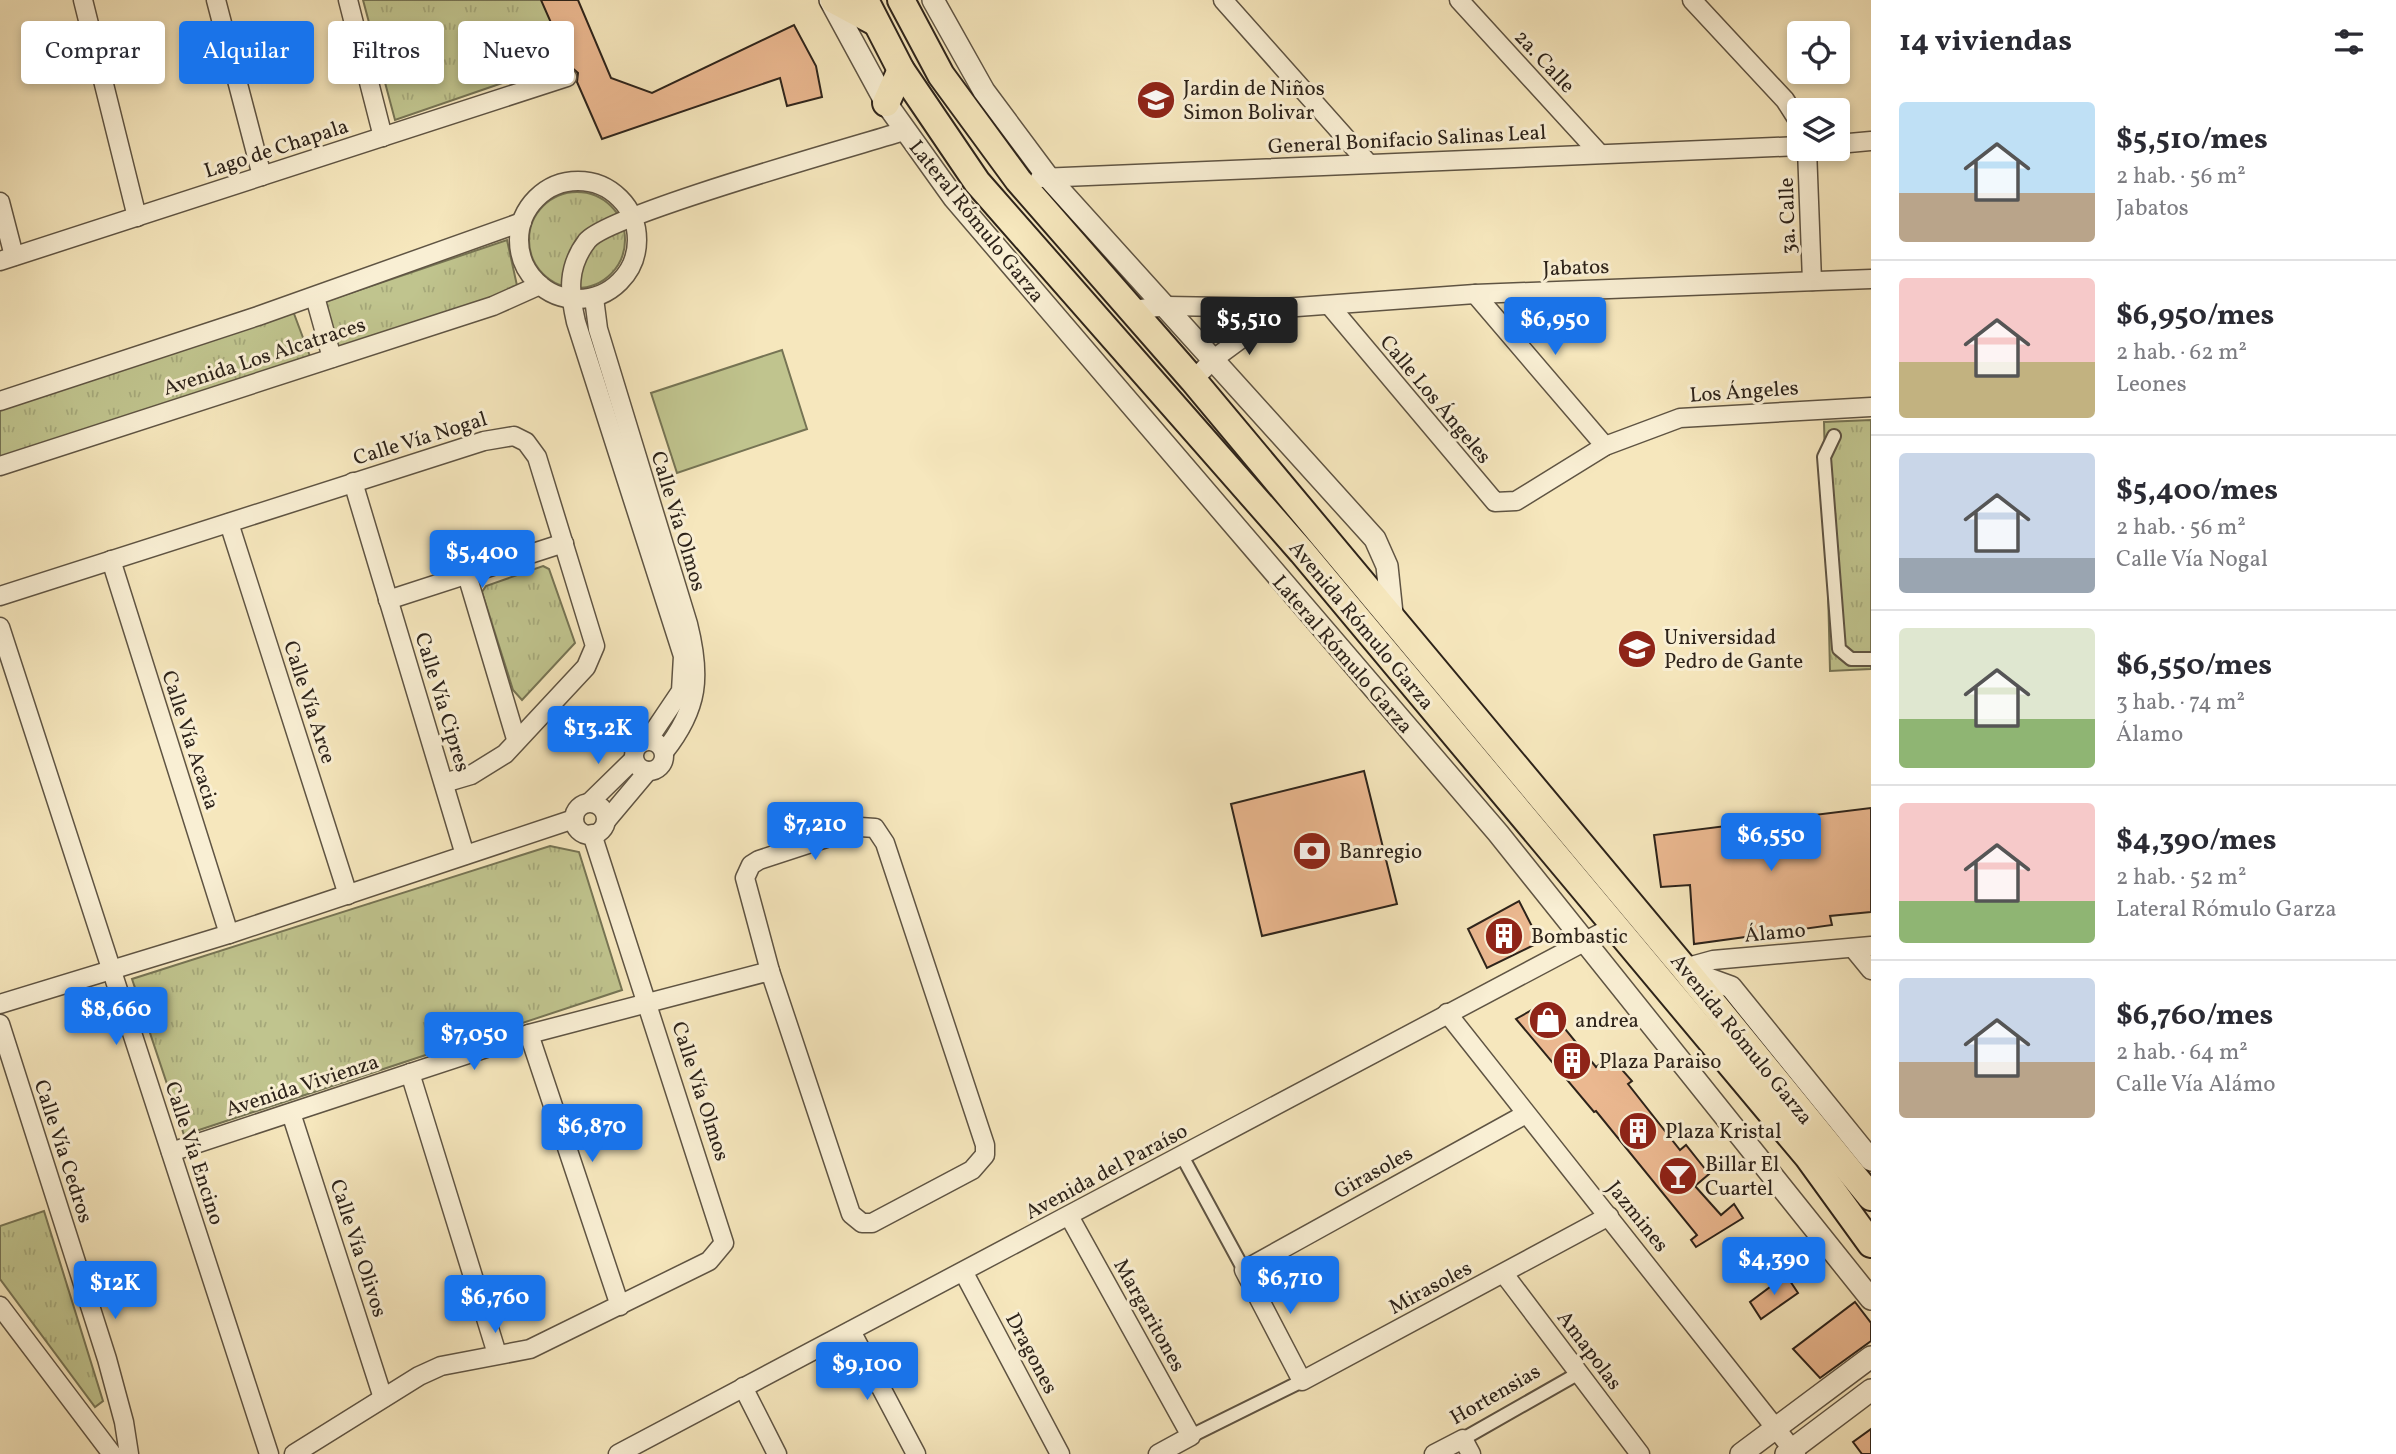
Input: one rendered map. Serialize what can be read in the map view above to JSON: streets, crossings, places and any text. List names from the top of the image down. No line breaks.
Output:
{"streets":{"main road":["Avenida Rómulo Garza"],"street":["2a. Calle","General Bonifacio Salinas Leal","Lago de Chapala","3a. Calle","Lateral Rómulo Garza","Jabatos","Avenida Los Alcatraces","Los Ángeles","Calle Los Ángeles","Calle Vía Nogal","Calle Vía Olmos","Calle Vía Arce","Calle Vía Cipres","Calle Vía Acacia","Álamo","Avenida Vivienza","Calle Vía Cedros","Calle Vía Encino","Avenida del Paraíso","Girasoles","Jazmines","Calle Vía Olivos","Mirasoles","Margaritones","Amapolas","Dragones","Hortensias"]},"crossings":[["2a. Calle","General Bonifacio Salinas Leal"],["General Bonifacio Salinas Leal","Avenida Rómulo Garza"],["3a. Calle","Jabatos"],["Lateral Rómulo Garza","Avenida del Paraíso"],["Jabatos","Calle Los Ángeles"],["Jabatos","Avenida Rómulo Garza"],["Los Ángeles","Calle Los Ángeles"],["Calle Vía Nogal","Calle Vía Arce"],["Calle Vía Nogal","Calle Vía Cipres"],["Calle Vía Nogal","Calle Vía Acacia"],["Calle Vía Olmos","Avenida Vivienza"],["Avenida Rómulo Garza","Álamo"],["Avenida Rómulo Garza","Avenida del Paraíso"],["Avenida Vivienza","Calle Vía Encino"],["Avenida Vivienza","Calle Vía Olivos"],["Avenida del Paraíso","Jazmines"],["Avenida del Paraíso","Margaritones"],["Avenida del Paraíso","Dragones"],["Girasoles","Jazmines"],["Jazmines","Mirasoles"],["Mirasoles","Margaritones"],["Mirasoles","Amapolas"],["Amapolas","Hortensias"]],"places":{"school or university":["Jardin de Niños Simon Bolivar","Universidad Pedro de Gante"],"bank":["Banregio"],"building":["Bombastic","Plaza Paraiso","Plaza Kristal"],"shop":["andrea"],"bar":["Billar El Cuartel"]},"page":{"heading":"14 viviendas","chip":["Comprar","Alquilar","Filtros","Nuevo"],"list":[{"name":"$5,510/mes","note":"2 hab. · 56 m² · Jabatos"},{"name":"$6,950/mes","note":"2 hab. · 62 m² · Leones"},{"name":"$5,400/mes","note":"2 hab. · 56 m² · Calle Vía Nogal"},{"name":"$6,550/mes","note":"3 hab. · 74 m² · Álamo"},{"name":"$4,390/mes","note":"2 hab. · 52 m² · Lateral Rómulo Garza"},{"name":"$6,760/mes","note":"2 hab. · 64 m² · Calle Vía Alámo"}],"price":["$5,510","$6,950","$5,400","$13.2K","$7,210","$6,550","$8,660","$7,050","$6,870","$4,390","$6,710","$12K","$6,760","$9,100"]}}
